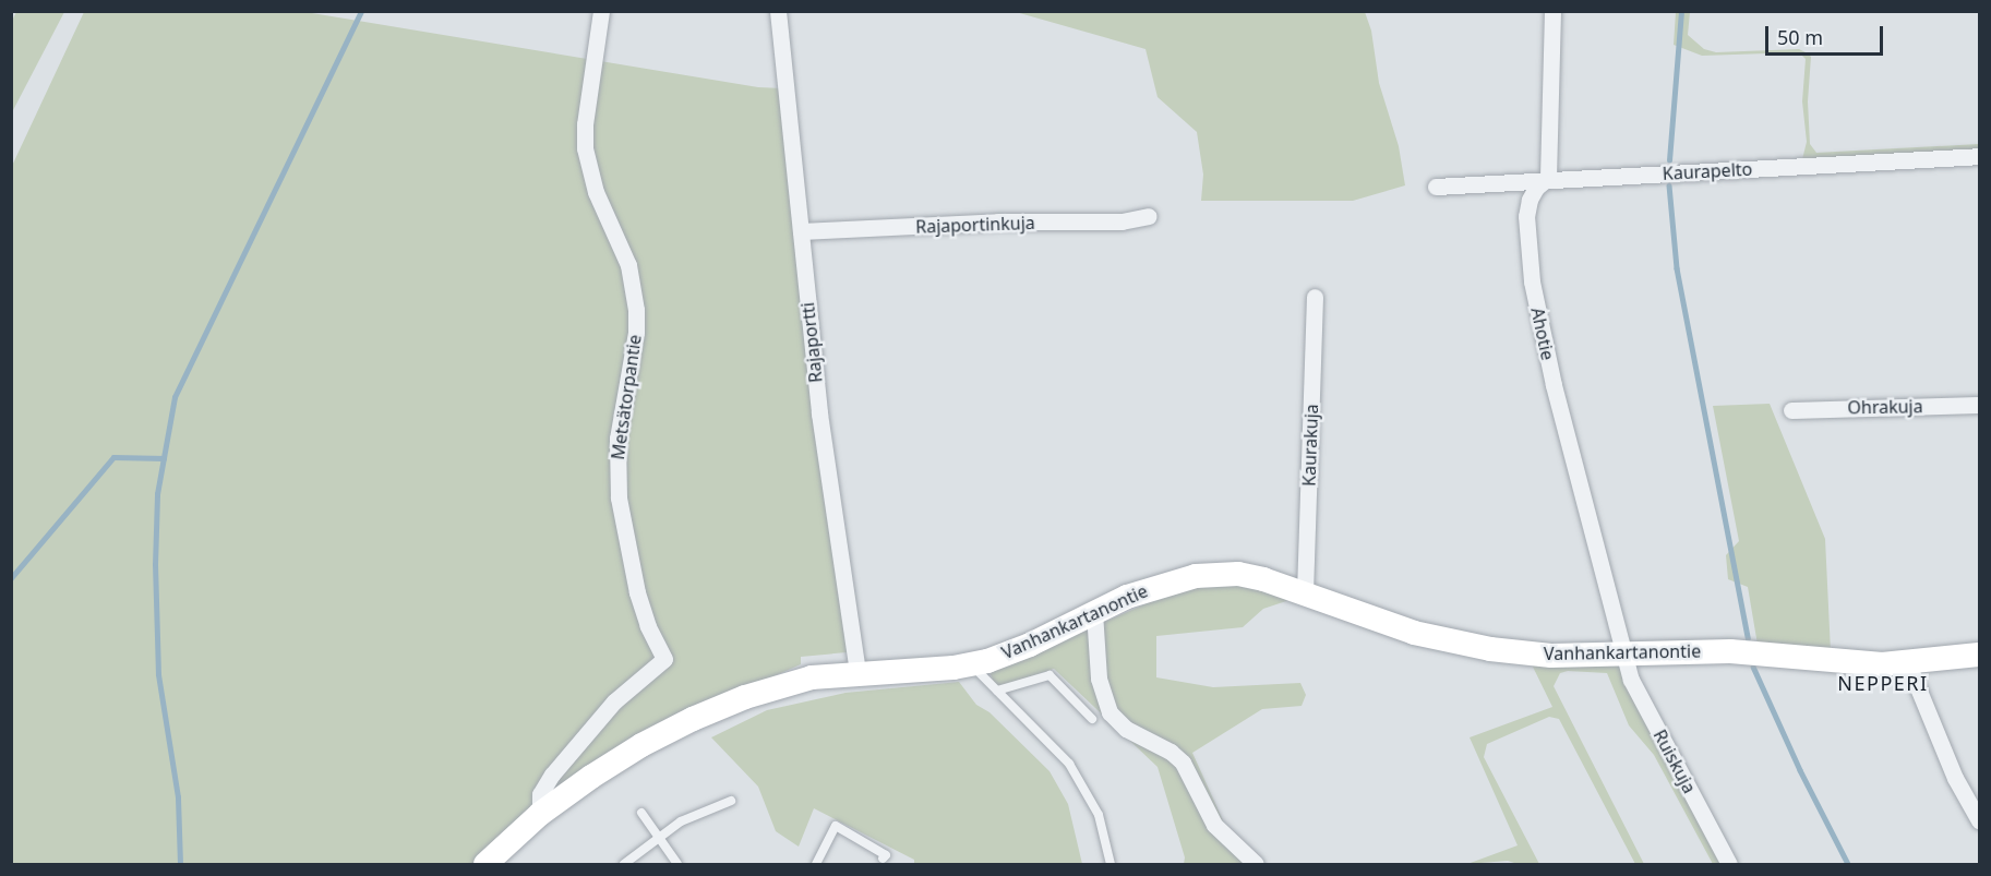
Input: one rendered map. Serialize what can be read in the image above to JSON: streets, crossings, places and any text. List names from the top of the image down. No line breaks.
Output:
{"streets":{"street":["Kaurapelto","Rajaportinkuja","Ahotie","Rajaportti","Metsätorpantie","Ohrakuja","Kaurakuja","Vanhankartanontie","Ruiskuja"]},"crossings":[["Kaurapelto","Ahotie"],["Rajaportinkuja","Rajaportti"],["Ahotie","Vanhankartanontie"],["Ahotie","Ruiskuja"],["Rajaportti","Vanhankartanontie"],["Metsätorpantie","Vanhankartanontie"],["Kaurakuja","Vanhankartanontie"],["Vanhankartanontie","Ruiskuja"]],"districts":["NEPPERI"],"scale_bar":"50 m"}
